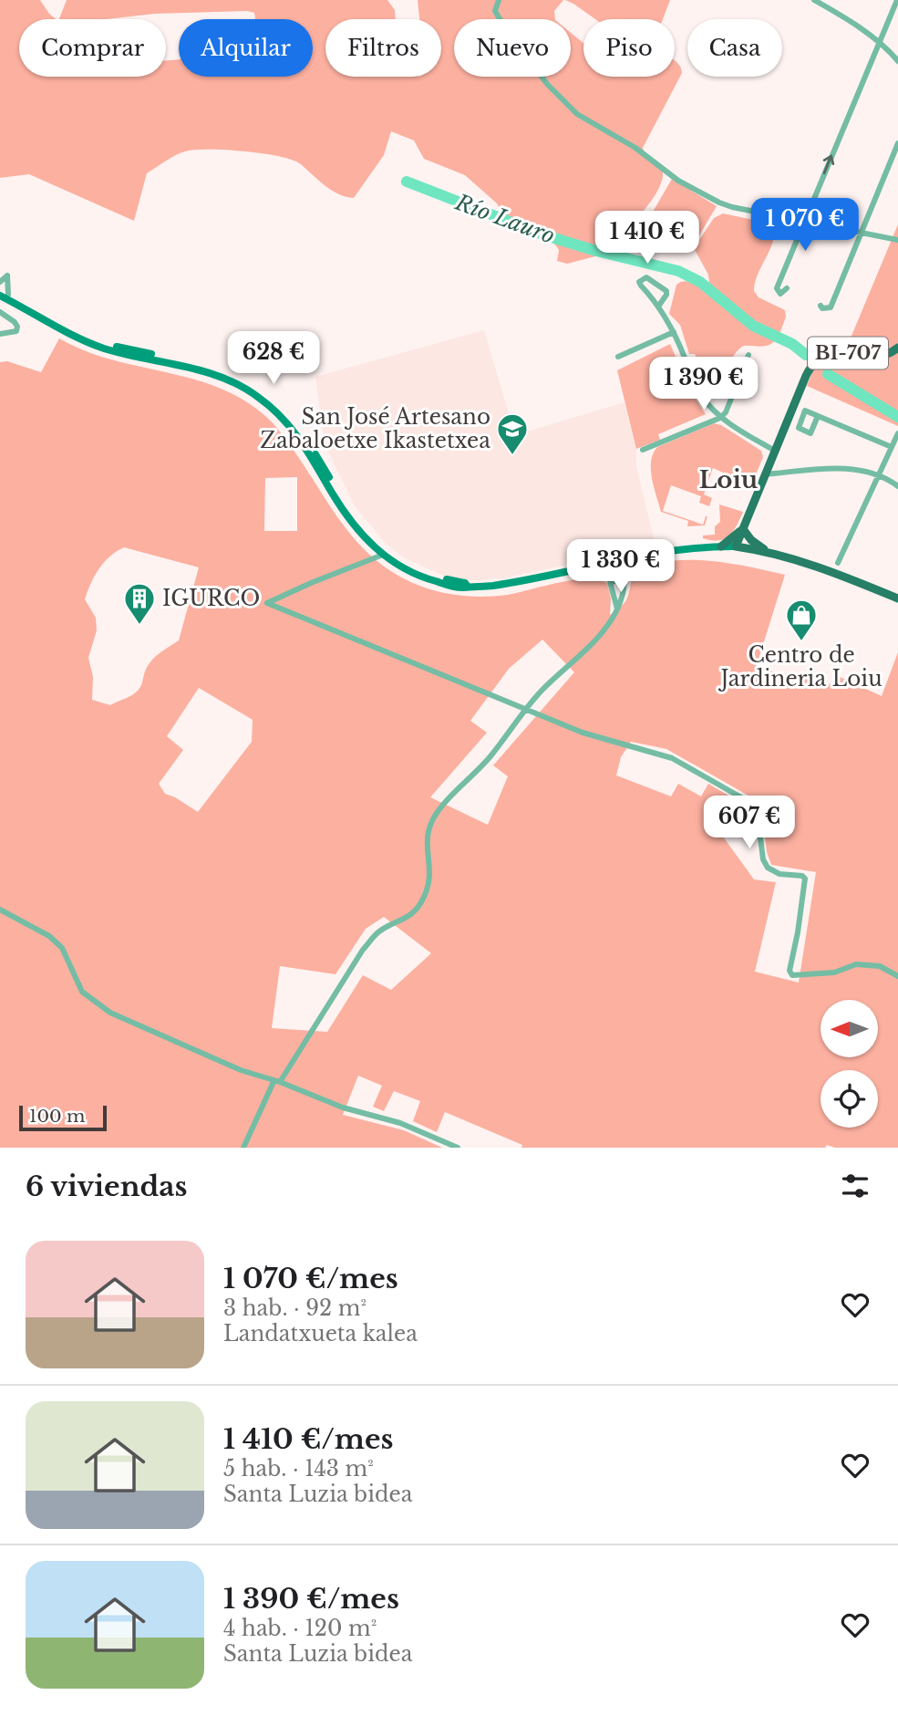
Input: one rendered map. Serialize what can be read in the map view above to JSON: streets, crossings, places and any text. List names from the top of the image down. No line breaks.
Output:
{"streets":{"main road":["BI-707"]},"districts":["Loiu"],"water":["Río Lauro"],"places":{"school or university":["San José Artesano Zabaloetxe Ikastetxea"],"building":["IGURCO"],"shop":["Centro de Jardineria Loiu"]},"scale_bar":"100 m","north":"left","page":{"chip":["Comprar","Alquilar","Filtros","Nuevo","Piso","Casa"],"price":["1 070 €","1 410 €","628 €","1 390 €","1 330 €","607 €"],"scale":"100 m","heading":"6 viviendas","list":[{"name":"1 070 €/mes","note":"3 hab. · 92 m² · Landatxueta kalea"},{"name":"1 410 €/mes","note":"5 hab. · 143 m² · Santa Luzia bidea"},{"name":"1 390 €/mes","note":"4 hab. · 120 m² · Santa Luzia bidea"}]}}
